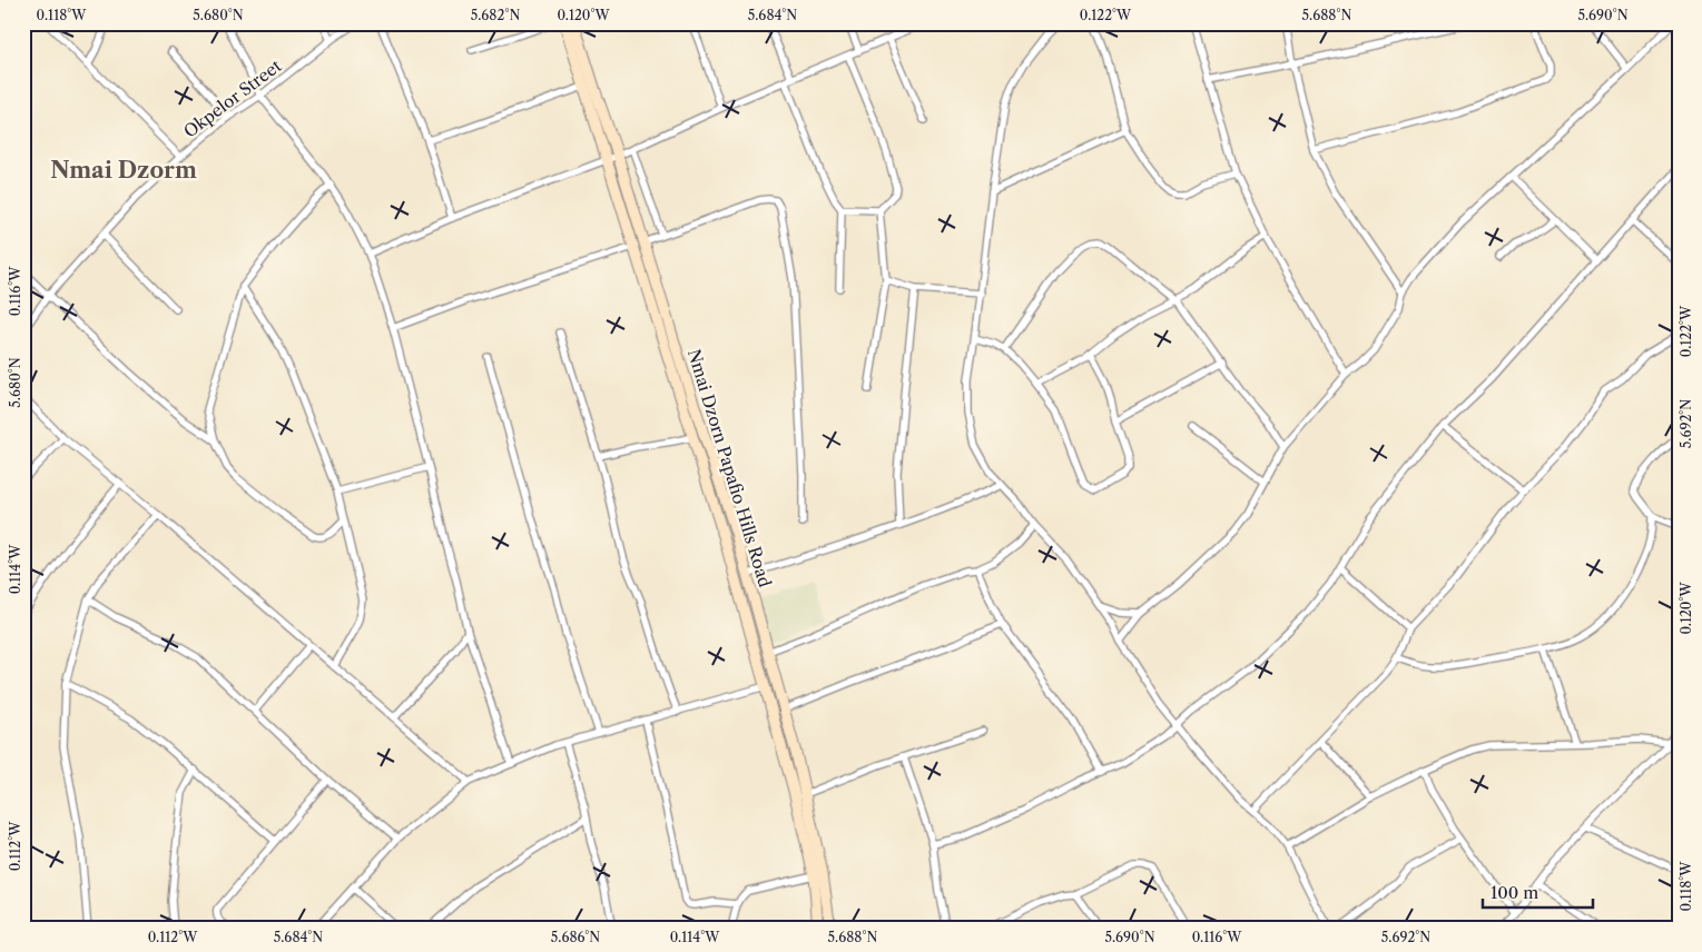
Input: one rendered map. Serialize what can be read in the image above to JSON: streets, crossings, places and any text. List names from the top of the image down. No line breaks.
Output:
{"streets":{"street":["Okpelor Street","Nmai Dzorn Papafio Hills Road"]},"districts":["Nmai Dzorm"],"scale_bar":"100 m","coordinates":["0.118°W","5.680°N","5.682°N","0.120°W","5.684°N","0.122°W","5.688°N","5.690°N","0.116°W","5.692°N","0.114°W","0.112°W","5.686°N"]}
